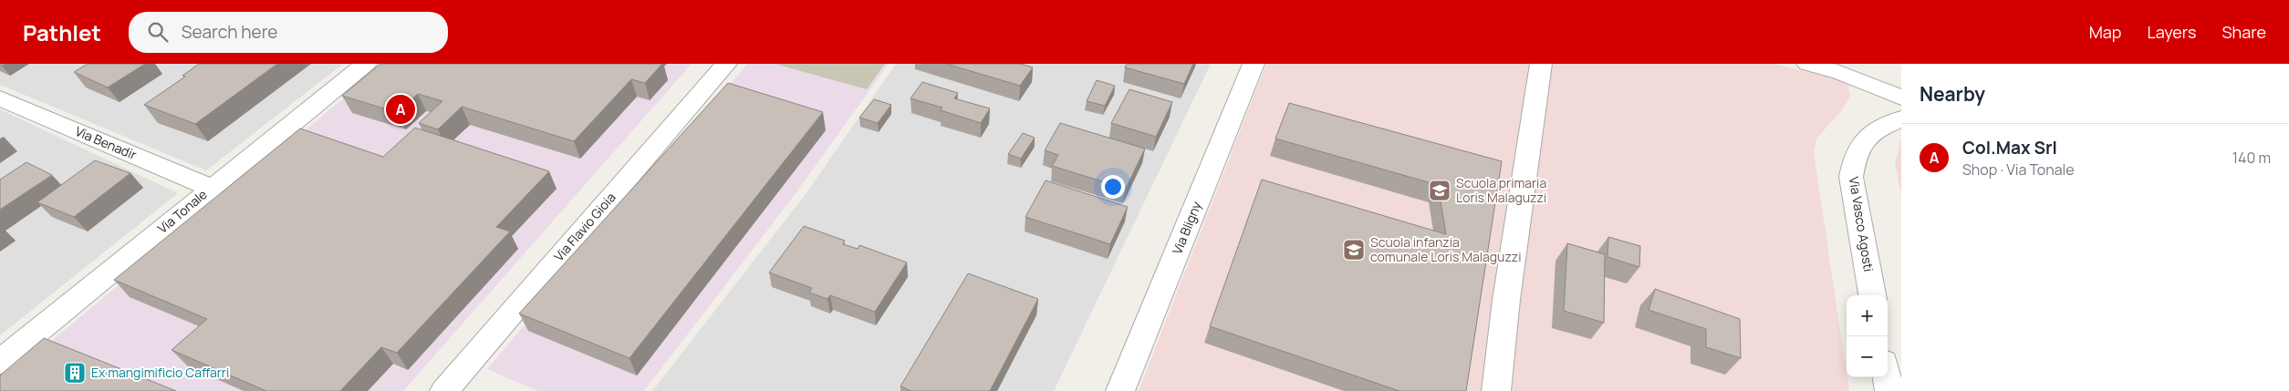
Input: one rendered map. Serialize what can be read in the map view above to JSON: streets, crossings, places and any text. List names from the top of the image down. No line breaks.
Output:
{"streets":{"street":["Via Benadir","Via Tonale","Via Vasco Agosti","Via Flavio Gioia","Via Bligny"]},"crossings":[["Via Benadir","Via Tonale"]],"places":{"school or university":["Scuola primaria Loris Malaguzzi","Scuola infanzia comunale Loris Malaguzzi"],"building":["Ex mangimificio Caffarri"]},"page":{"header":"Pathlet","search":"Search here","nav":["Map","Layers","Share"],"heading":"Nearby","pins":"A","list":[{"mark":"A","name":"Col.Max Srl","note":"Shop · Via Tonale","value":"140 m"}],"map_buttons":["+","−"]}}
